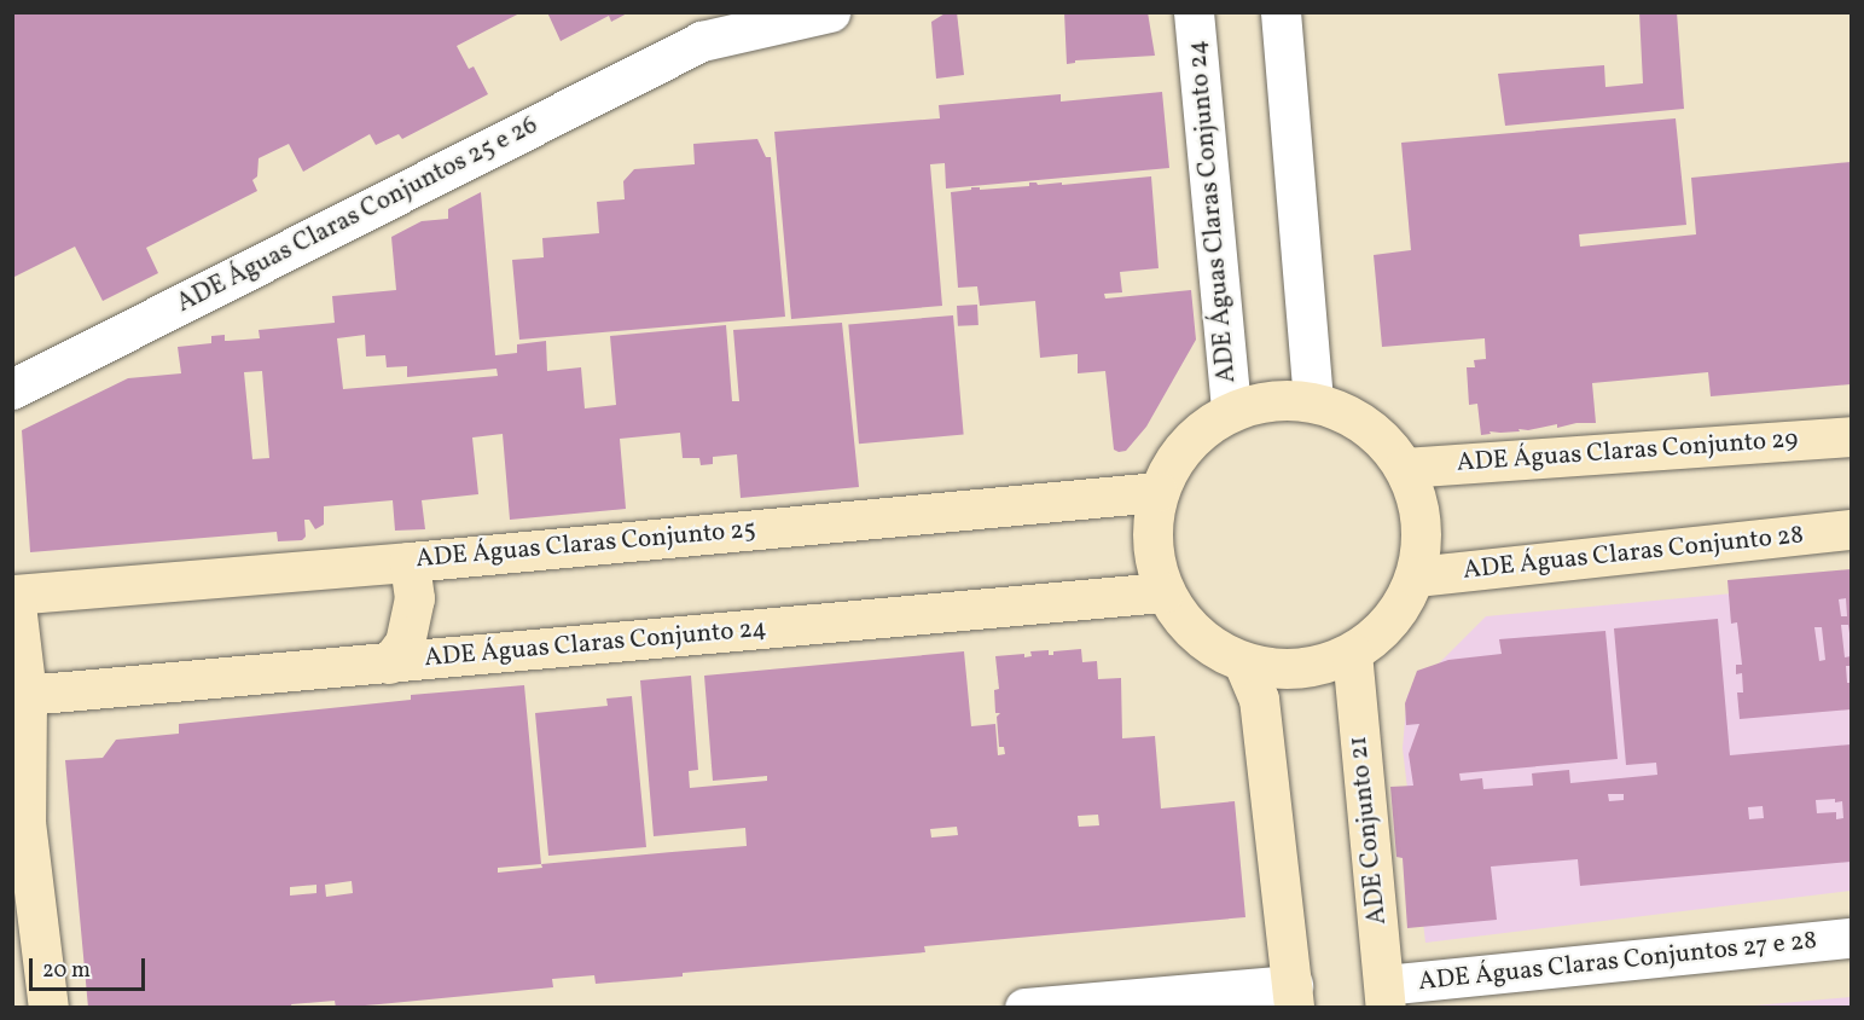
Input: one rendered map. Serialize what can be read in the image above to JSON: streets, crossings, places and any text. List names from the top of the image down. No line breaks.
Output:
{"streets":{"street":["ADE Águas Claras Conjunto 24","ADE Águas Claras Conjuntos 25 e 26","ADE Águas Claras Conjunto 29","ADE Águas Claras Conjunto 25","ADE Águas Claras Conjunto 28","ADE Conjunto 21","ADE Águas Claras Conjuntos 27 e 28"]},"crossings":[["ADE Conjunto 21","ADE Águas Claras Conjuntos 27 e 28"]],"scale_bar":"20 m"}
